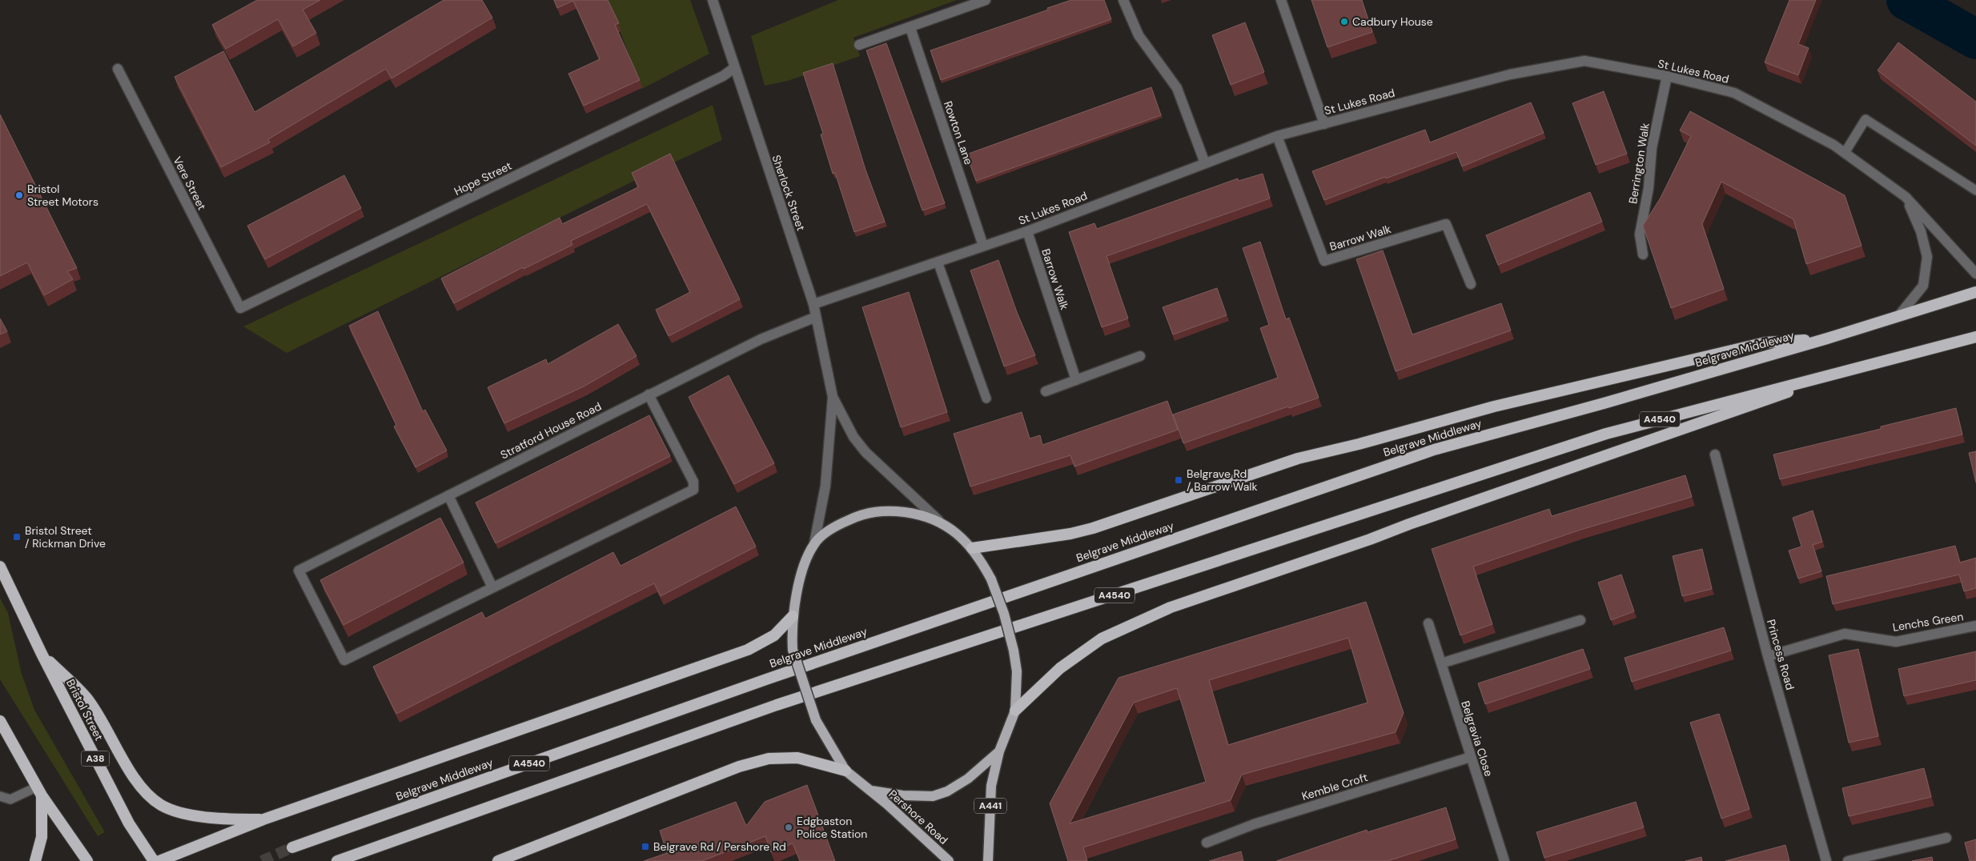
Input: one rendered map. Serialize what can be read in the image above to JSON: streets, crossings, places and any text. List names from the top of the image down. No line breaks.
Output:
{"streets":{"highway":["Belgrave Middleway","A4540","Bristol Street","A38"],"main road":["A441","Pershore Road"],"street":["St Lukes Road","Rowton Lane","Berrington Walk","Hope Street","Vere Street","Sherlock Street","Barrow Walk","Stratford House Road","Lenchs Green","Princess Road","Belgravia Close","Kemble Croft"]},"crossings":[["St Lukes Road","Rowton Lane"],["St Lukes Road","Berrington Walk"],["St Lukes Road","Sherlock Street"],["St Lukes Road","Barrow Walk"],["St Lukes Road","Belgrave Middleway"],["Hope Street","Vere Street"],["Hope Street","Sherlock Street"],["Sherlock Street","Stratford House Road"],["Lenchs Green","Princess Road"],["Belgravia Close","Kemble Croft"]],"places":{"other":["Cadbury House","Bristol Street Motors","Edgbaston Police Station"],"transit":["Belgrave Rd / Barrow Walk","Bristol Street / Rickman Drive","Belgrave Rd / Pershore Rd"]}}
